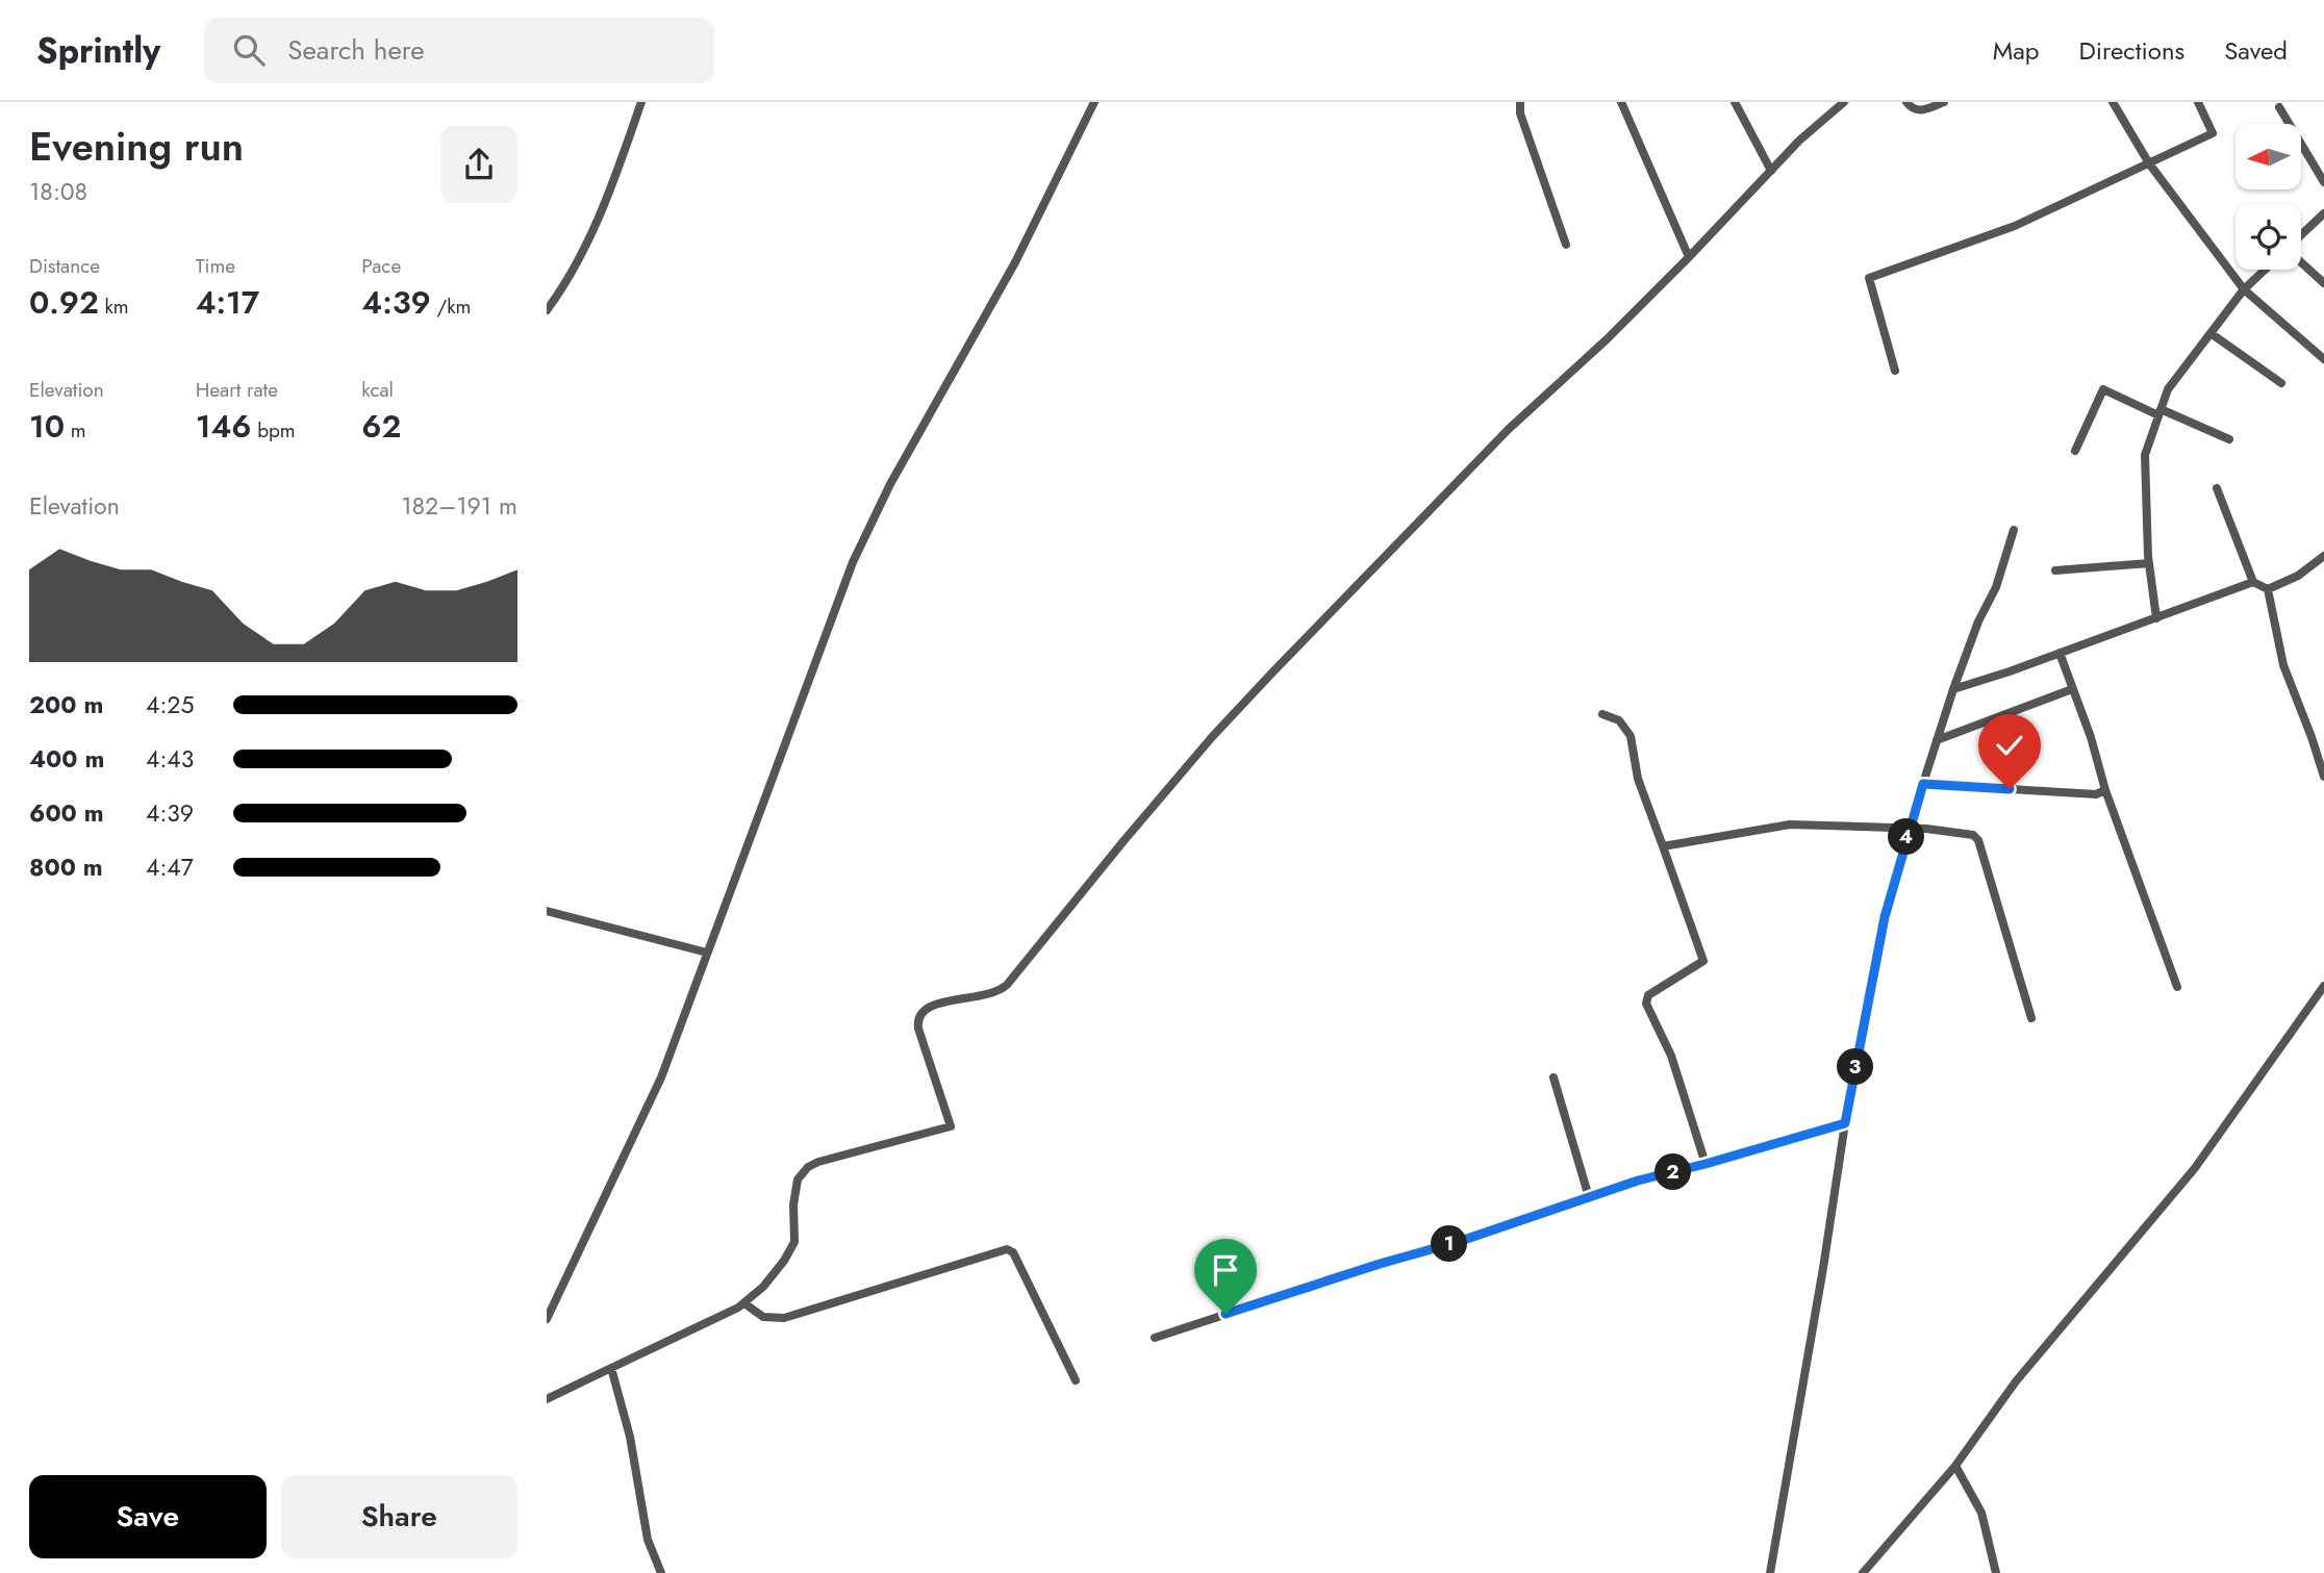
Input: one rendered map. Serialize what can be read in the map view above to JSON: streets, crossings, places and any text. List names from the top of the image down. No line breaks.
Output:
{"north":"left","page":{"header":"Sprintly","search":"Search here","nav":["Map","Directions","Saved"],"heading":["Evening run","18:08"],"stats":[["Distance","0.92 km"],["Time","4:17"],["Pace","4:39 /km"],["Elevation","10 m"],["Heart rate","146 bpm"],["kcal","62"]],"chart":["Elevation","182–191 m"],"list":[{"name":"200 m","note":"4:25"},{"name":"400 m","note":"4:43"},{"name":"600 m","note":"4:39"},{"name":"800 m","note":"4:47"}],"pins":["4","3","2","1"],"buttons":["Save","Share"]}}
